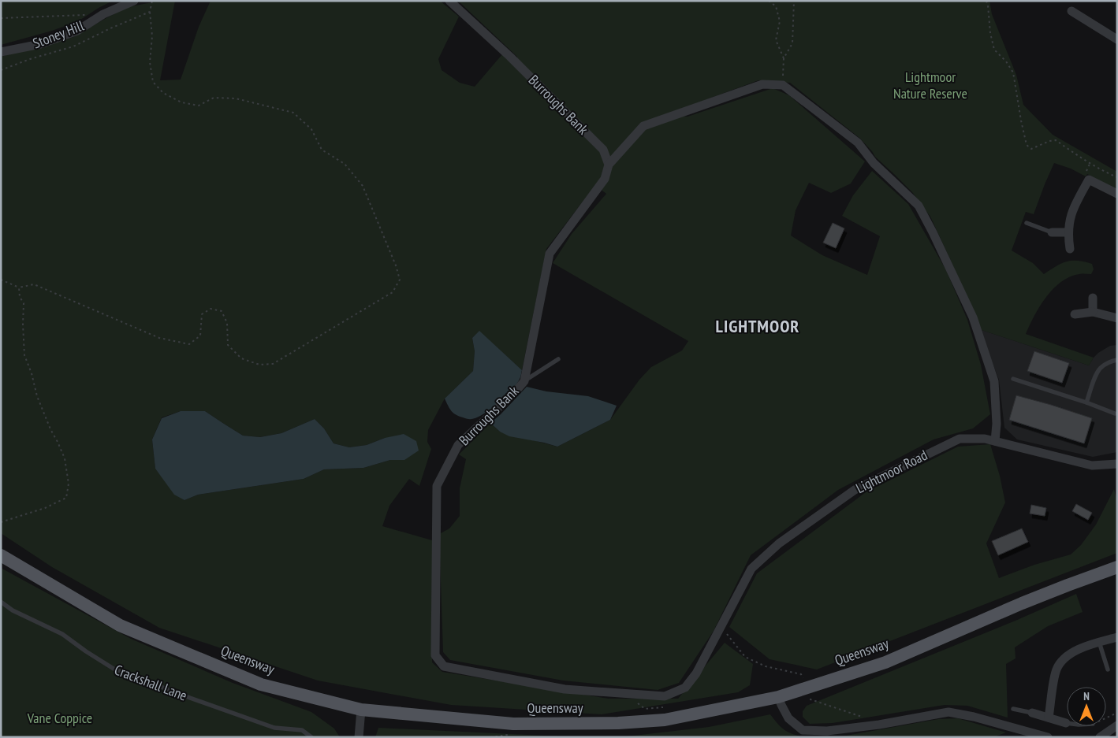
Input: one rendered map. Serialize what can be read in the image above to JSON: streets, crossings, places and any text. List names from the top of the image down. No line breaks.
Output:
{"streets":{"main road":["Queensway"],"street":["Stoney Hill","Burroughs Bank","Lightmoor Road"],"lane":["Crackshall Lane"]},"crossings":[["Burroughs Bank","Lightmoor Road"]],"districts":["LIGHTMOOR"],"parks":["Lightmoor Nature Reserve","Vane Coppice"],"north":"top"}
